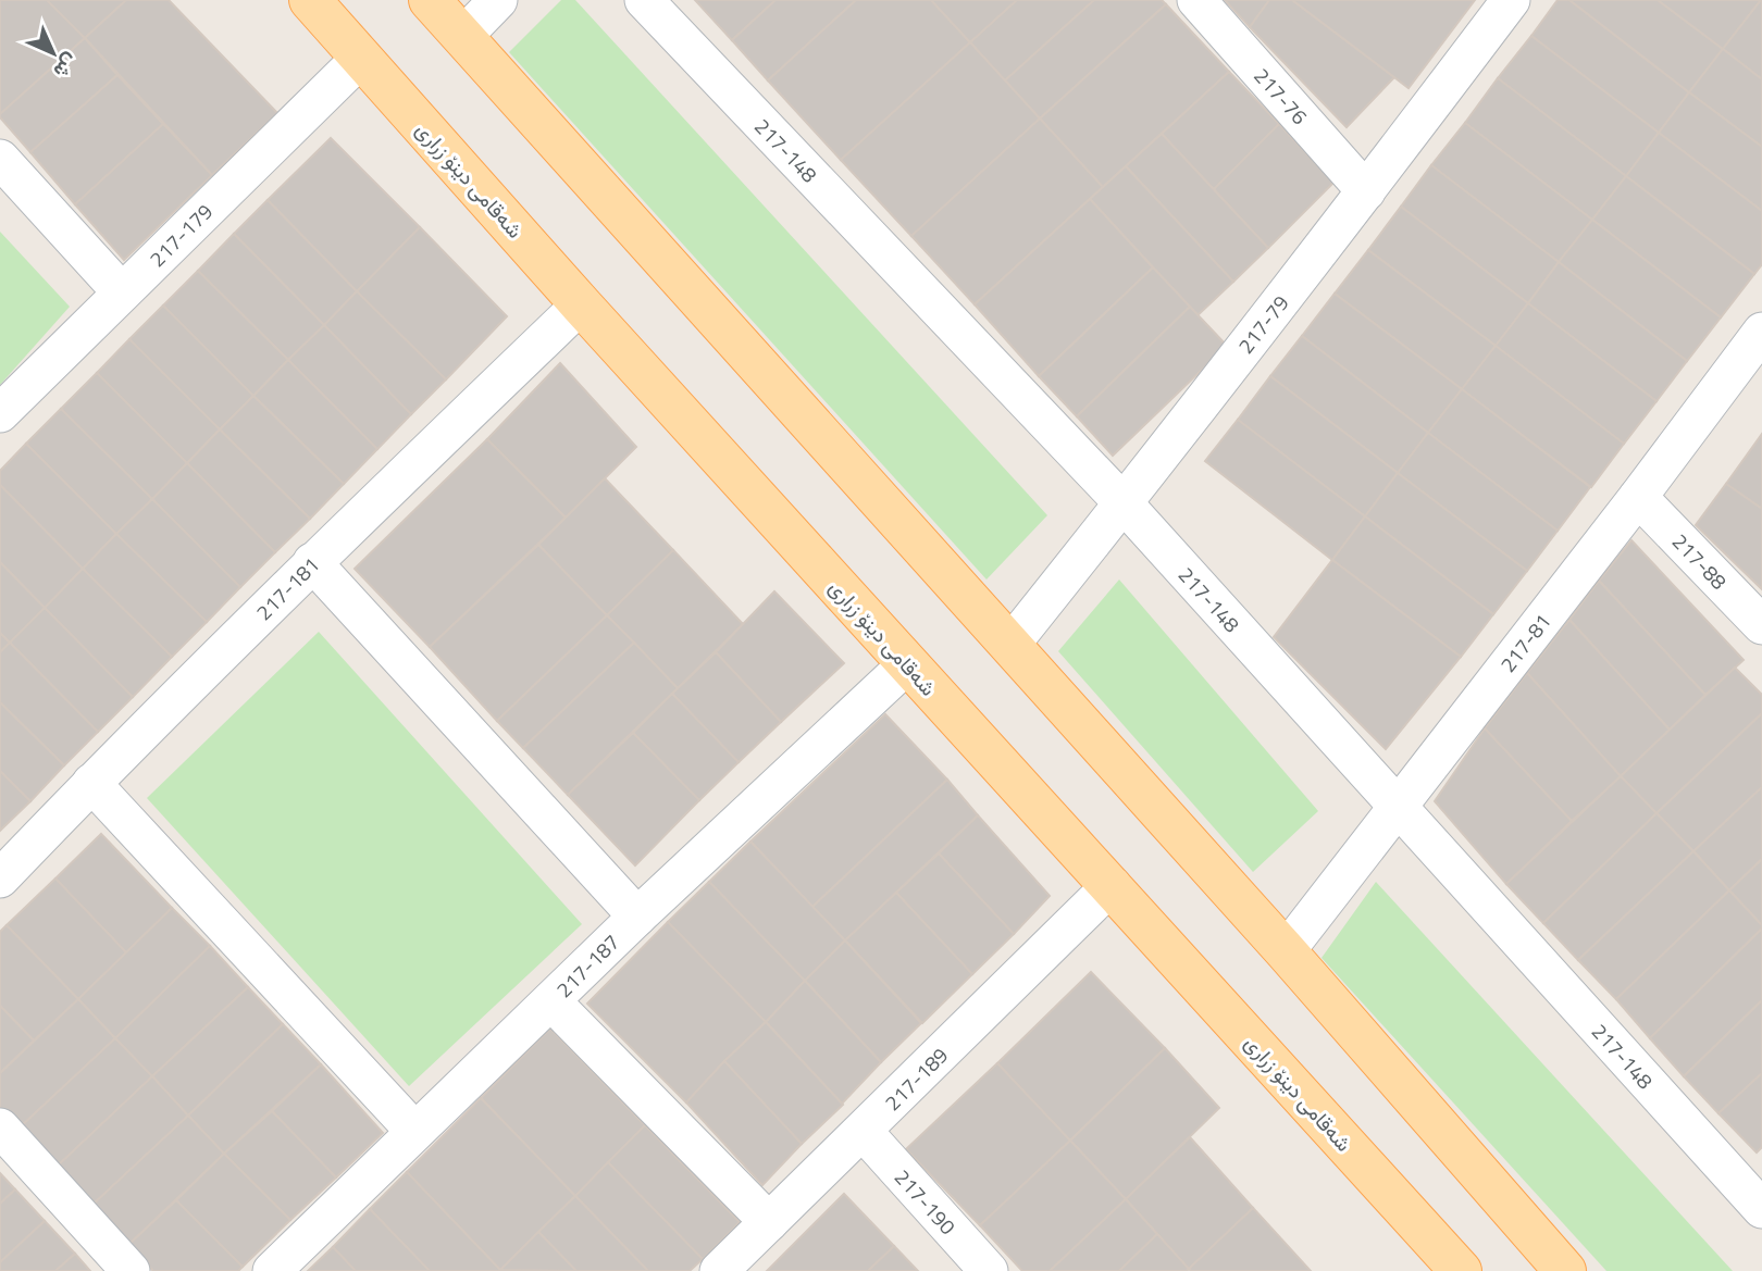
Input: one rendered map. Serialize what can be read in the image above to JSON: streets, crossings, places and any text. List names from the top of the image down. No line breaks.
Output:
{"streets":{"main road":["شەقامی دینۆ زراری"],"street":["217-76","217-148","217-179","217-79","217-88","217-181","217-81","217-187","217-189","217-190"]},"crossings":[["217-76","217-79"],["217-148","217-79"],["217-148","217-81"],["شەقامی دینۆ زراری","217-179"],["شەقامی دینۆ زراری","217-181"],["شەقامی دینۆ زراری","217-187"],["شەقامی دینۆ زراری","217-189"],["217-88","217-81"],["217-189","217-190"]],"north":"bottom right"}
